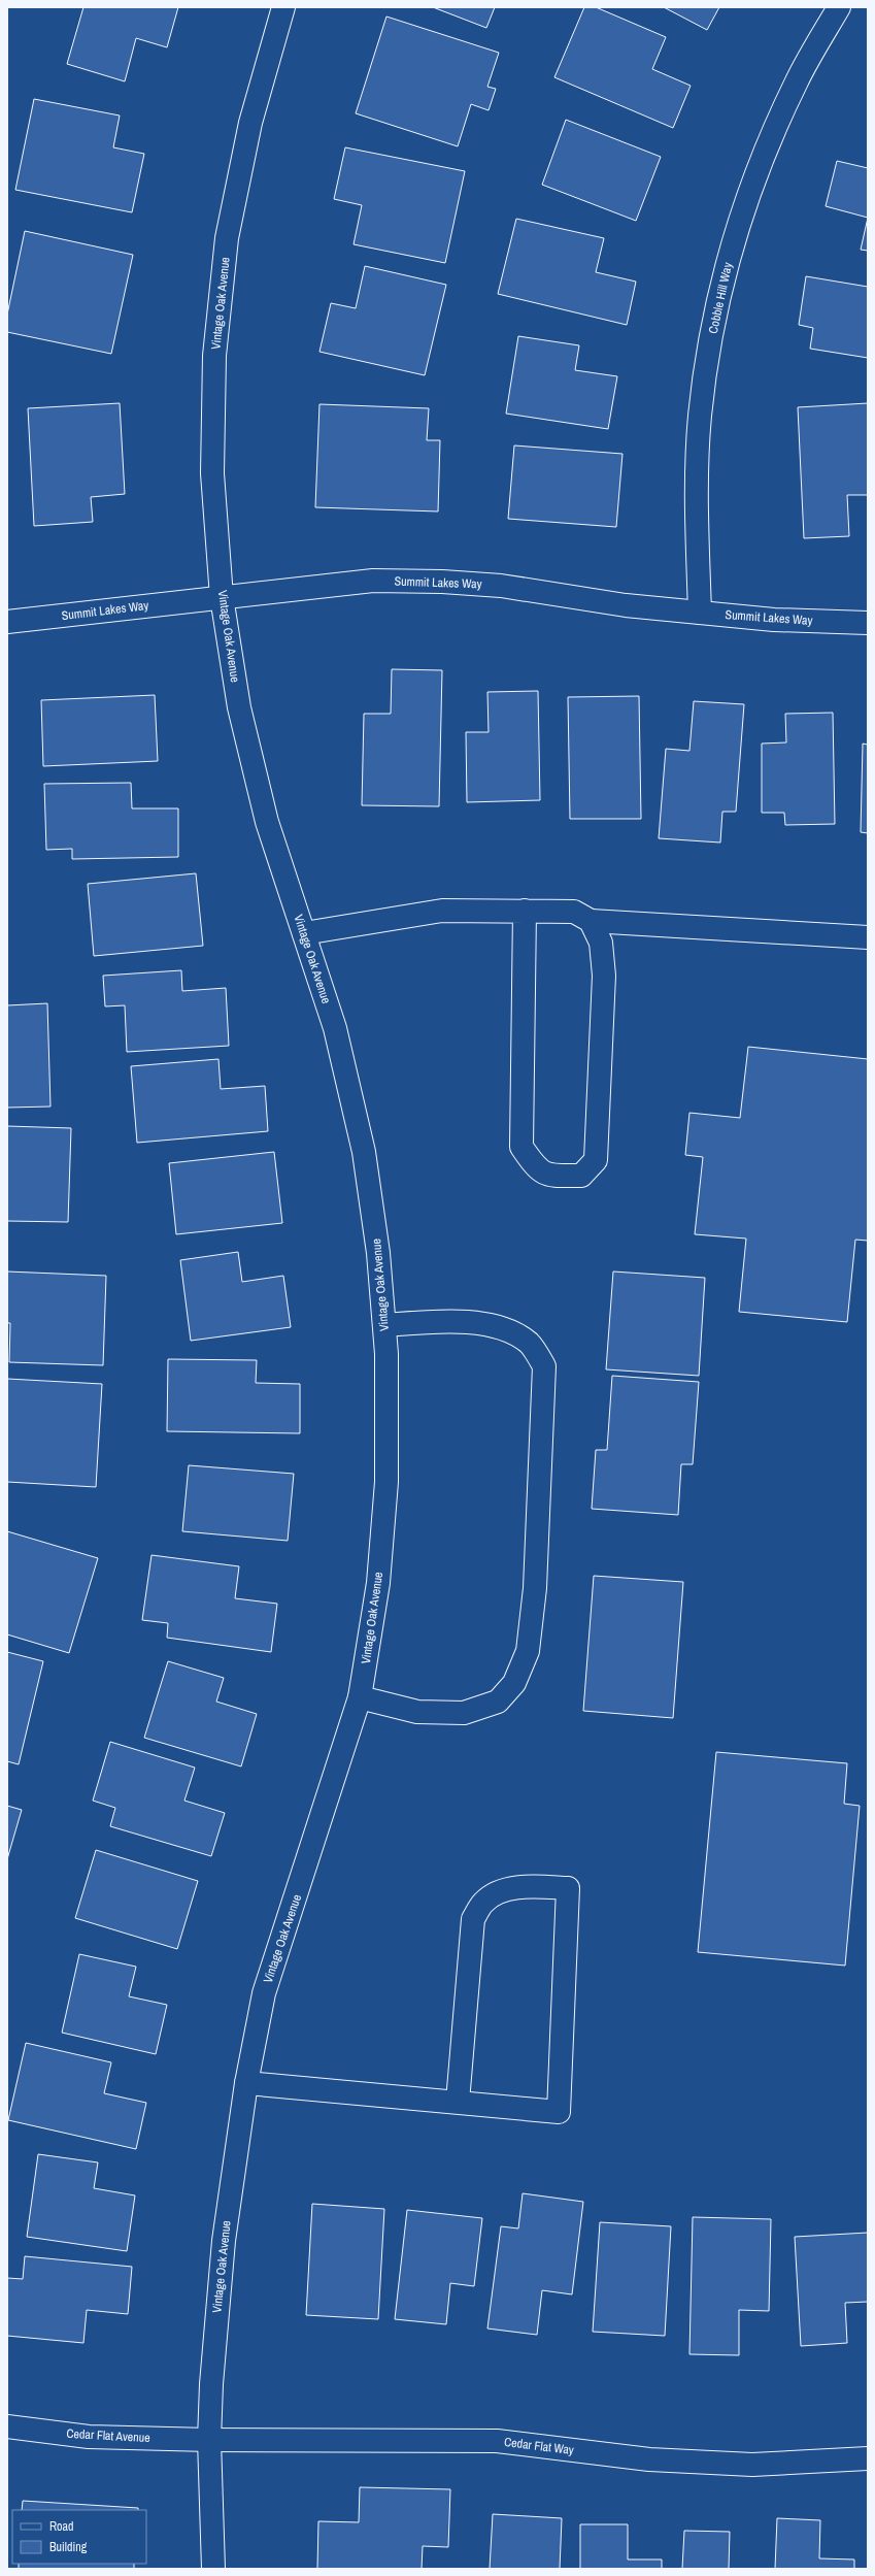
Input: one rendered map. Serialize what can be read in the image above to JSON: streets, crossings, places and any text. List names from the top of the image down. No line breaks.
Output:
{"streets":{"street":["Cobble Hill Way","Vintage Oak Avenue","Summit Lakes Way","Cedar Flat Avenue","Cedar Flat Way"]},"crossings":[["Cobble Hill Way","Summit Lakes Way"],["Vintage Oak Avenue","Summit Lakes Way"],["Vintage Oak Avenue","Cedar Flat Avenue"],["Vintage Oak Avenue","Cedar Flat Way"],["Cedar Flat Avenue","Cedar Flat Way"]],"legend":["Road","Building"]}
